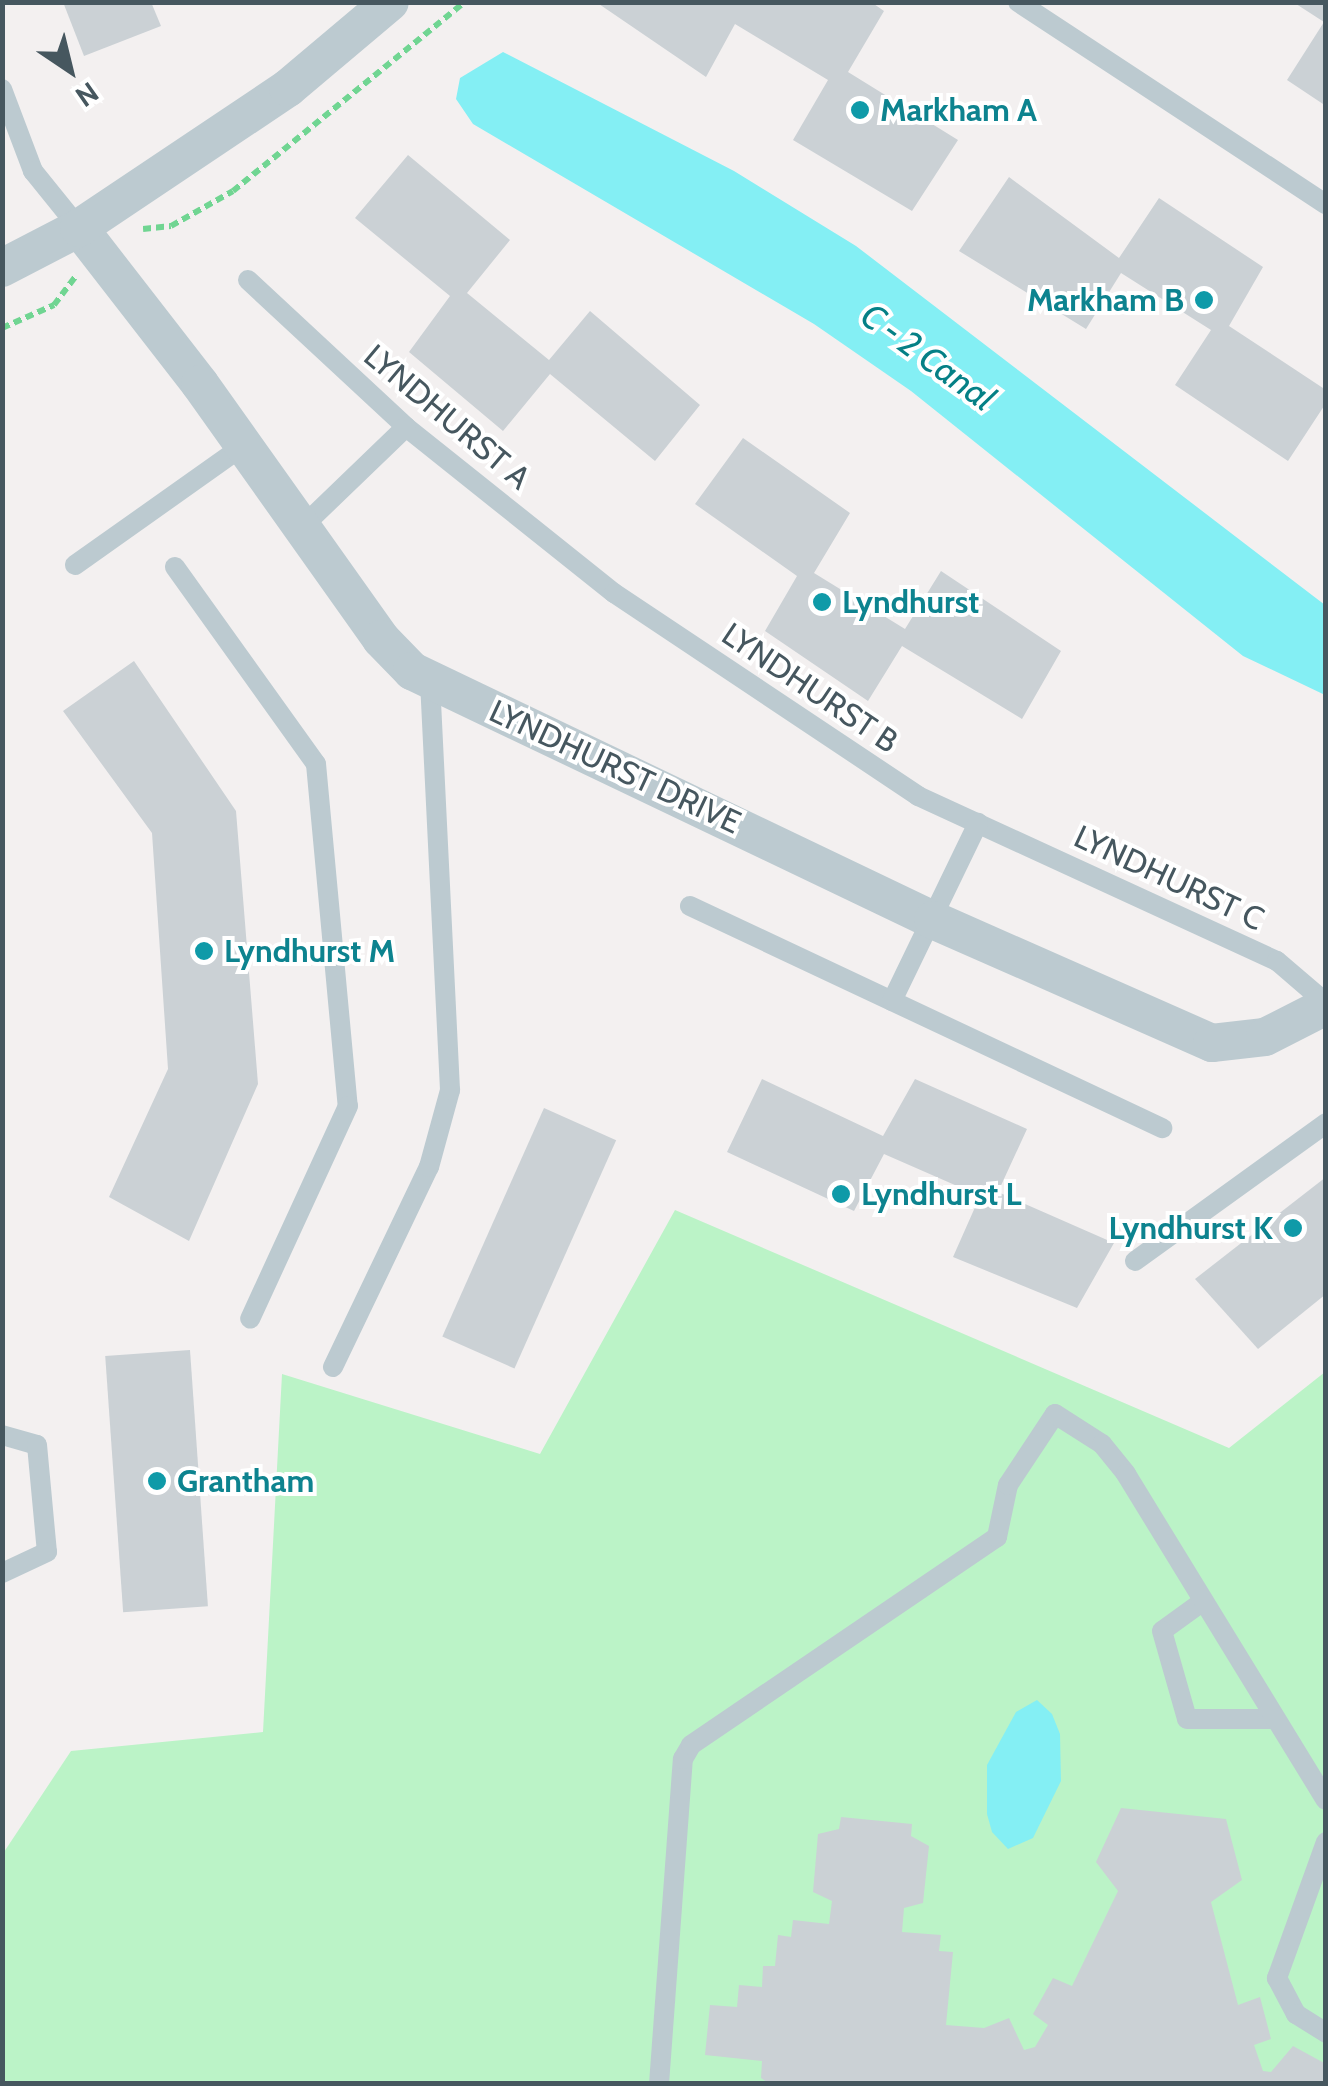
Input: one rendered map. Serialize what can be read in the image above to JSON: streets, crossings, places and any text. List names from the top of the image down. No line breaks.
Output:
{"streets":{"street":["LYNDHURST DRIVE"],"lane":["LYNDHURST A","LYNDHURST B","LYNDHURST C"]},"crossings":[["LYNDHURST A","LYNDHURST B"],["LYNDHURST B","LYNDHURST C"],["LYNDHURST DRIVE","LYNDHURST C"]],"water":["C - 2 Canal"],"places":["Markham A","Markham B","Lyndhurst","Lyndhurst M","Lyndhurst L","Lyndhurst K","Grantham"],"north":"bottom right"}
